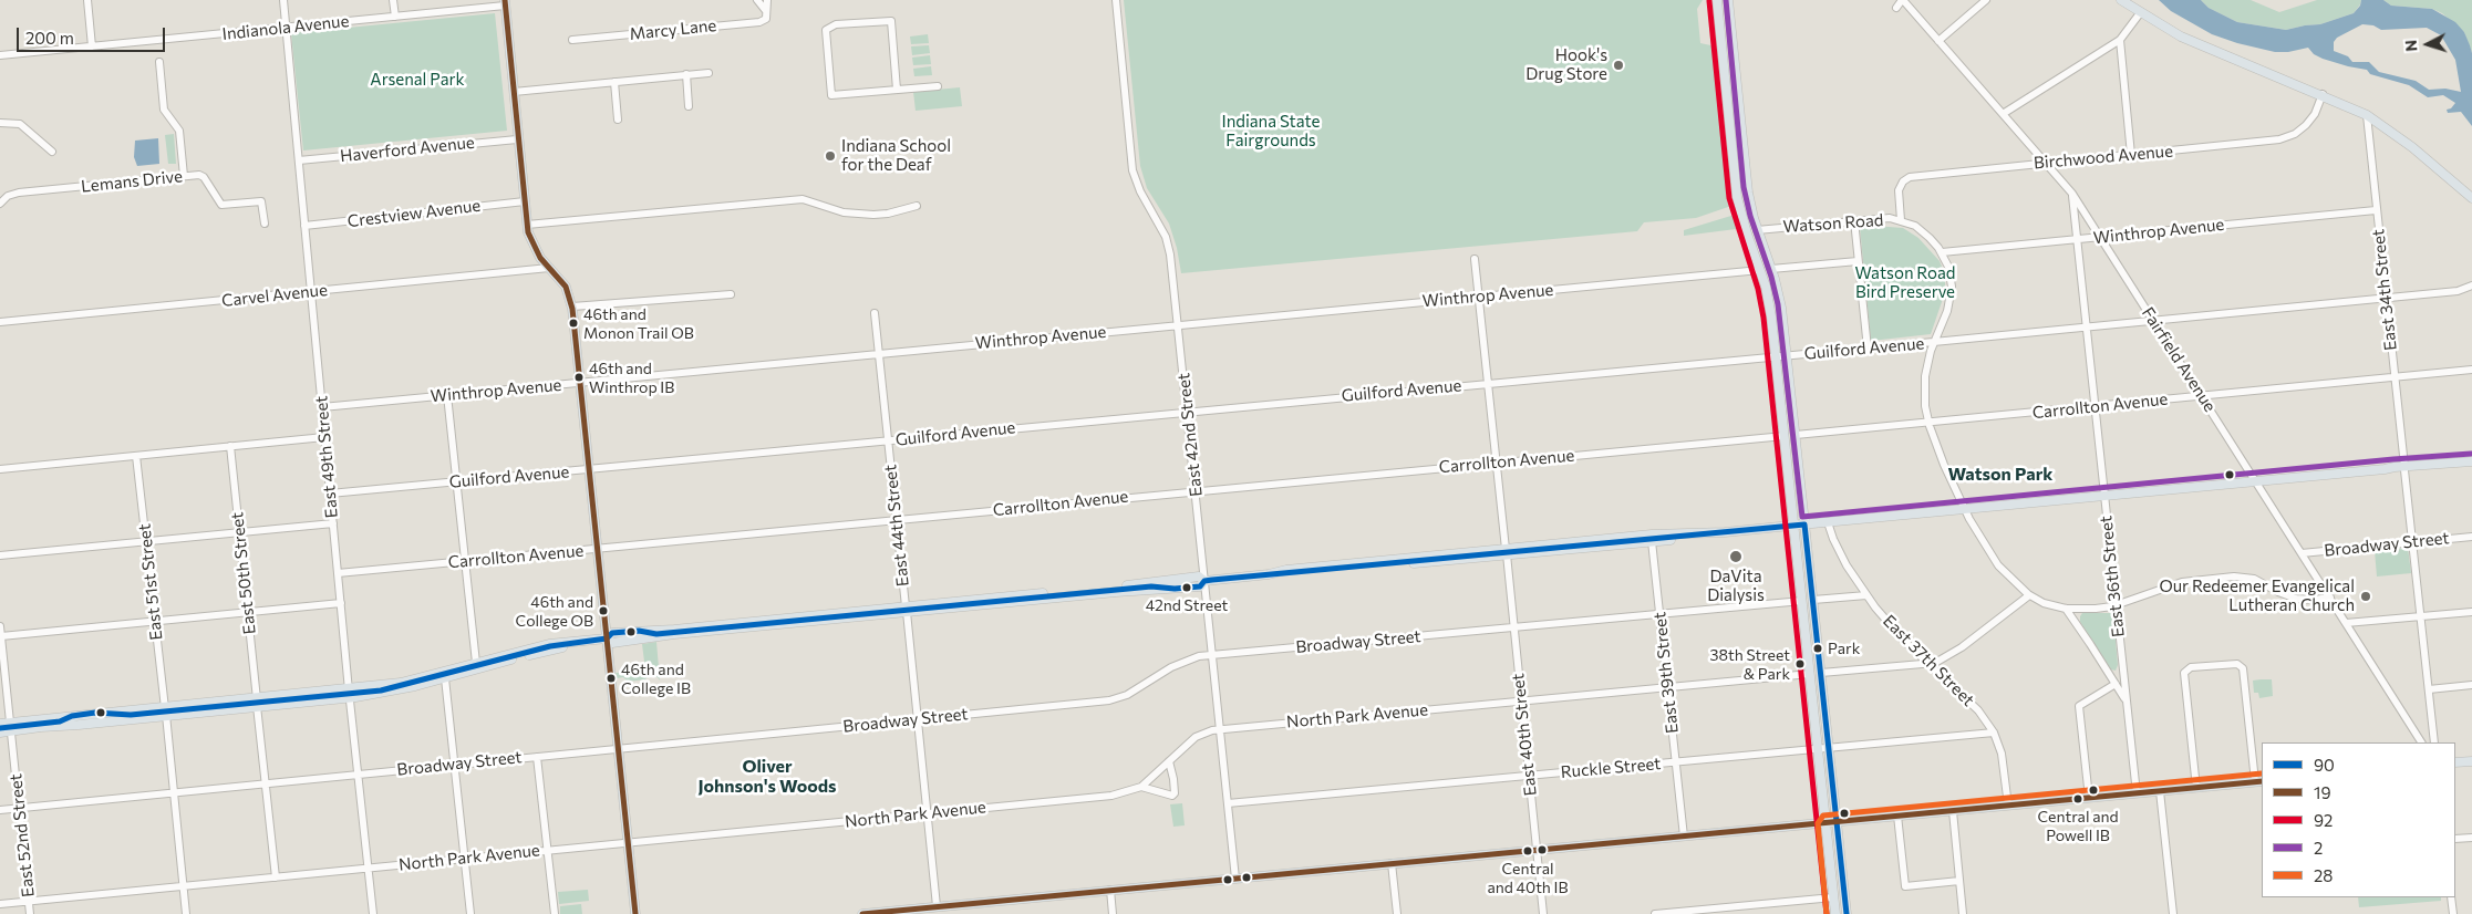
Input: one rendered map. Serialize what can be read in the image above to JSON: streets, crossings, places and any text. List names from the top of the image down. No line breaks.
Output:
{"streets":{"street":["Indianola Avenue","Marcy Lane","Haverford Avenue","Birchwood Avenue","Lemans Drive","Crestview Avenue","Watson Road","Winthrop Avenue","East 34th Street","Carvel Avenue","Guilford Avenue","Fairfield Avenue","Carrollton Avenue","East 42nd Street","East 49th Street","East 44th Street","Broadway Street","East 50th Street","East 36th Street","East 51st Street","East 37th Street","East 39th Street","North Park Avenue","East 40th Street","Ruckle Street","East 52nd Street"]},"crossings":[["Indianola Avenue","East 49th Street"],["Haverford Avenue","East 49th Street"],["Birchwood Avenue","Watson Road"],["Birchwood Avenue","Fairfield Avenue"],["Crestview Avenue","East 49th Street"],["Watson Road","Winthrop Avenue"],["Watson Road","Guilford Avenue"],["Watson Road","Fairfield Avenue"],["Watson Road","Carrollton Avenue"],["Watson Road","East 36th Street"],["Winthrop Avenue","East 34th Street"],["Winthrop Avenue","Fairfield Avenue"],["Winthrop Avenue","East 42nd Street"],["Winthrop Avenue","East 49th Street"],["Winthrop Avenue","East 44th Street"],["Winthrop Avenue","East 36th Street"],["Winthrop Avenue","East 40th Street"],["East 34th Street","Guilford Avenue"],["East 34th Street","Carrollton Avenue"],["East 34th Street","Broadway Street"],["Carvel Avenue","East 49th Street"],["Guilford Avenue","Fairfield Avenue"],["Guilford Avenue","East 42nd Street"],["Guilford Avenue","East 49th Street"],["Guilford Avenue","East 44th Street"],["Guilford Avenue","East 36th Street"],["Guilford Avenue","East 40th Street"],["Fairfield Avenue","Carrollton Avenue"],["Fairfield Avenue","Broadway Street"],["Fairfield Avenue","East 36th Street"],["Carrollton Avenue","East 42nd Street"],["Carrollton Avenue","East 49th Street"],["Carrollton Avenue","East 44th Street"],["Carrollton Avenue","East 36th Street"],["Carrollton Avenue","East 40th Street"],["East 42nd Street","Broadway Street"],["East 42nd Street","North Park Avenue"],["East 42nd Street","Ruckle Street"],["East 49th Street","Broadway Street"],["East 49th Street","North Park Avenue"],["East 44th Street","Broadway Street"],["East 44th Street","North Park Avenue"],["Broadway Street","East 50th Street"],["Broadway Street","East 51st Street"],["Broadway Street","East 39th Street"],["Broadway Street","East 40th Street"],["Broadway Street","East 52nd Street"],["East 50th Street","North Park Avenue"],["East 51st Street","North Park Avenue"],["East 37th Street","Ruckle Street"],["East 39th Street","North Park Avenue"],["East 39th Street","Ruckle Street"],["North Park Avenue","East 40th Street"],["North Park Avenue","East 52nd Street"],["East 40th Street","Ruckle Street"]],"districts":["Watson Park","Oliver Johnson's Woods"],"parks":["Arsenal Park","Indiana State Fairgrounds","Watson Road Bird Preserve"],"places":["Hook's Drug Store","Indiana School for the Deaf","46th and Monon Trail OB","46th and Winthrop IB","DaVita Dialysis","42nd Street","Our Redeemer Evangelical Lutheran Church","46th and College OB","Park","38th Street & Park","46th and College IB","Central and Powell IB","Central and 40th IB"],"lines":["transit line 19","transit line 2","transit line 92","transit line 90","transit line 28"],"legend":["90","19","92","2","28"],"scale_bar":"200 m","north":"left"}
